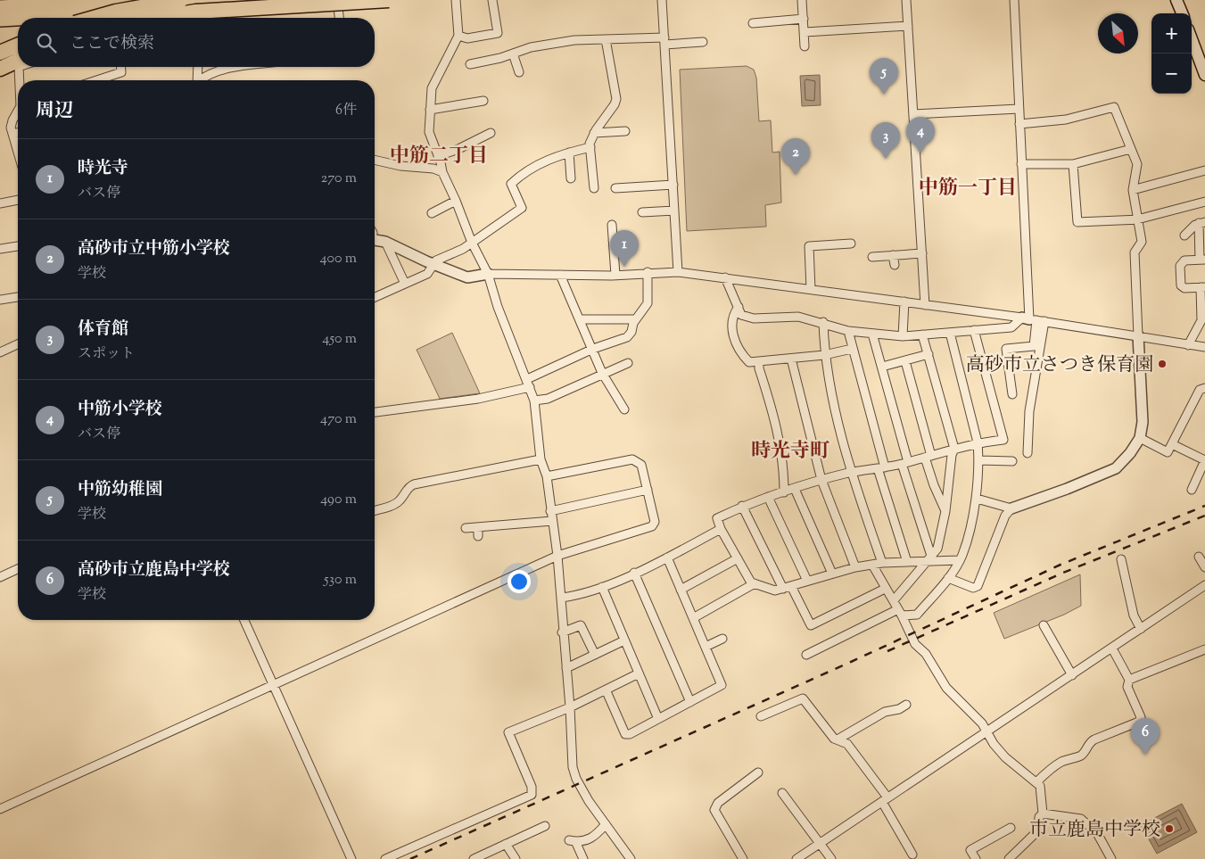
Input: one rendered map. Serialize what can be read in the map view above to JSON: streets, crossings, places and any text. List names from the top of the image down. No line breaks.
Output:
{"districts":["中筋二丁目","中筋一丁目","時光寺町"],"places":["高砂市立さつき保育園","市立鹿島中学校"],"north":"bottom right","page":{"map_buttons":["+","−"],"search":"ここで検索","pins":["5","4","3","2","1","6"],"heading":["周辺","6件"],"list":[{"mark":"1","name":"時光寺","note":"バス停","value":"270 m"},{"mark":"2","name":"高砂市立中筋小学校","note":"学校","value":"400 m"},{"mark":"3","name":"体育館","note":"スポット","value":"450 m"},{"mark":"4","name":"中筋小学校","note":"バス停","value":"470 m"},{"mark":"5","name":"中筋幼稚園","note":"学校","value":"490 m"},{"mark":"6","name":"高砂市立鹿島中学校","note":"学校","value":"530 m"}]}}
